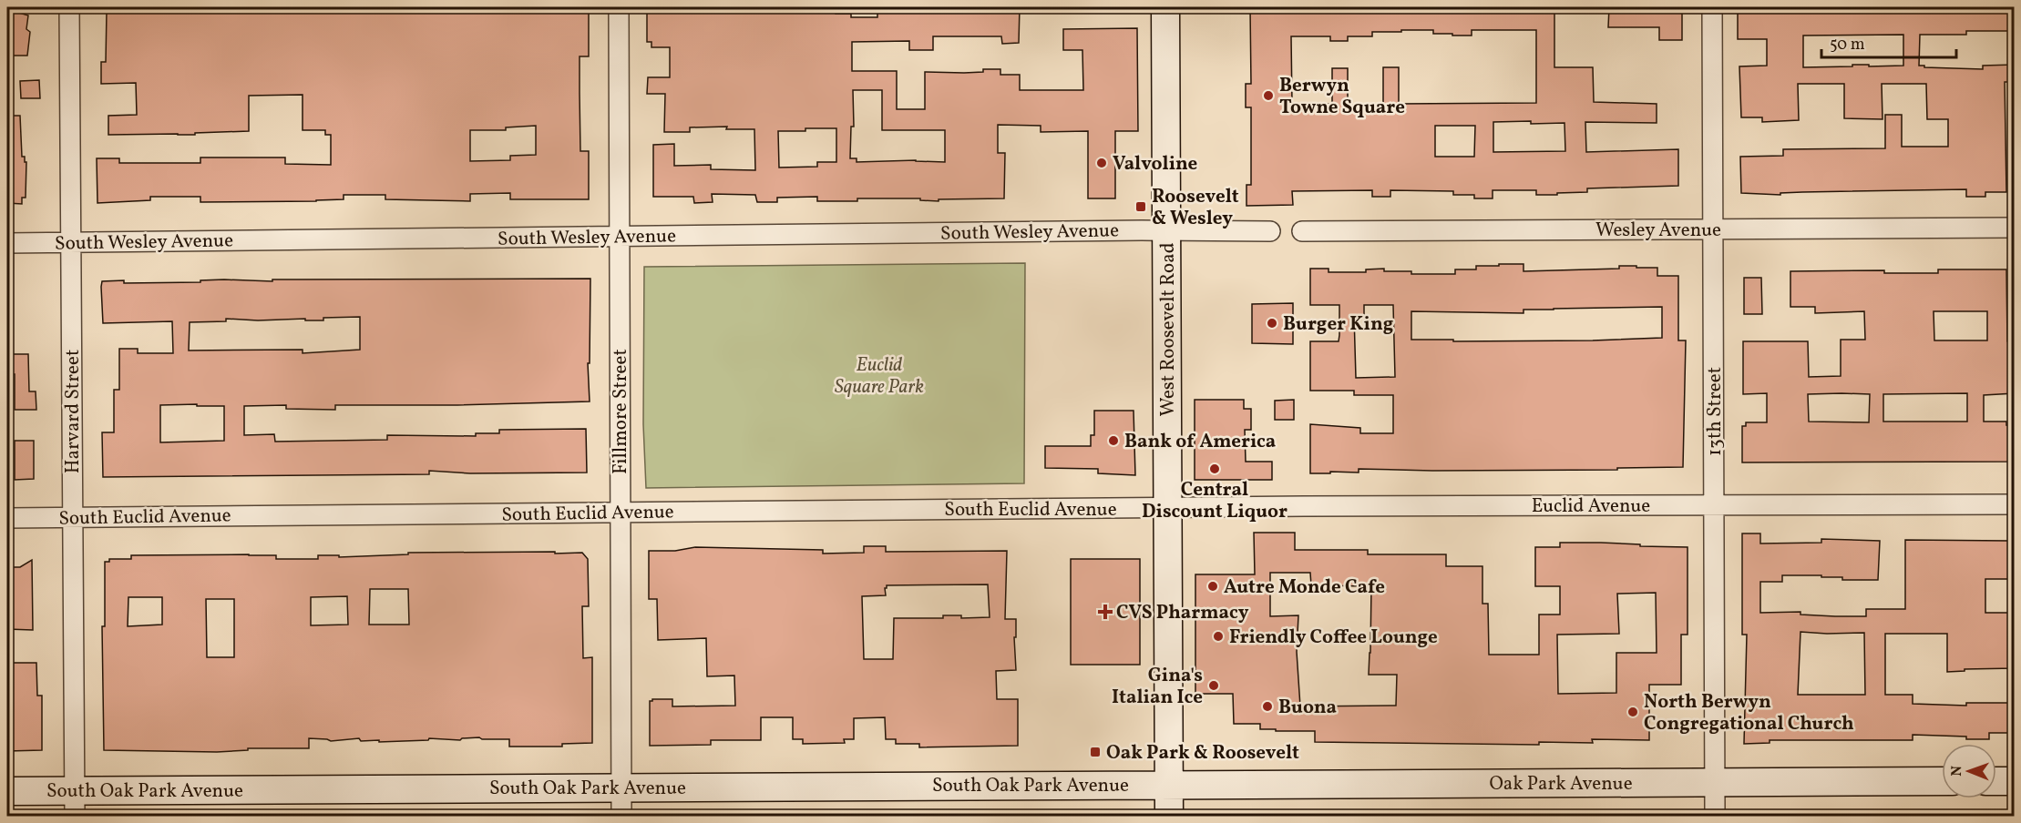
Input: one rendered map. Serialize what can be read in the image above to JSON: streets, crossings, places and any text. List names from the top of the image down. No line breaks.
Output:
{"streets":{"street":["Wesley Avenue","South Wesley Avenue","West Roosevelt Road","Harvard Street","Fillmore Street","13th Street","Euclid Avenue","South Euclid Avenue","Oak Park Avenue","South Oak Park Avenue"]},"crossings":[["Wesley Avenue","13th Street"],["South Wesley Avenue","West Roosevelt Road"],["South Wesley Avenue","Harvard Street"],["South Wesley Avenue","Fillmore Street"],["West Roosevelt Road","Euclid Avenue"],["West Roosevelt Road","South Euclid Avenue"],["West Roosevelt Road","Oak Park Avenue"],["West Roosevelt Road","South Oak Park Avenue"],["Harvard Street","South Euclid Avenue"],["Harvard Street","South Oak Park Avenue"],["Fillmore Street","South Euclid Avenue"],["Fillmore Street","South Oak Park Avenue"],["13th Street","Euclid Avenue"],["13th Street","Oak Park Avenue"],["Euclid Avenue","South Euclid Avenue"],["Oak Park Avenue","South Oak Park Avenue"]],"parks":["Euclid Square Park"],"places":{"other":["Berwyn Towne Square","Valvoline","Burger King","Bank of America","Central Discount Liquor","Autre Monde Cafe","Friendly Coffee Lounge","Gina's Italian Ice","Buona","North Berwyn Congregational Church"],"transit":["Roosevelt & Wesley","Oak Park & Roosevelt"],"health":["CVS Pharmacy"]},"scale_bar":"50 m","north":"left"}
